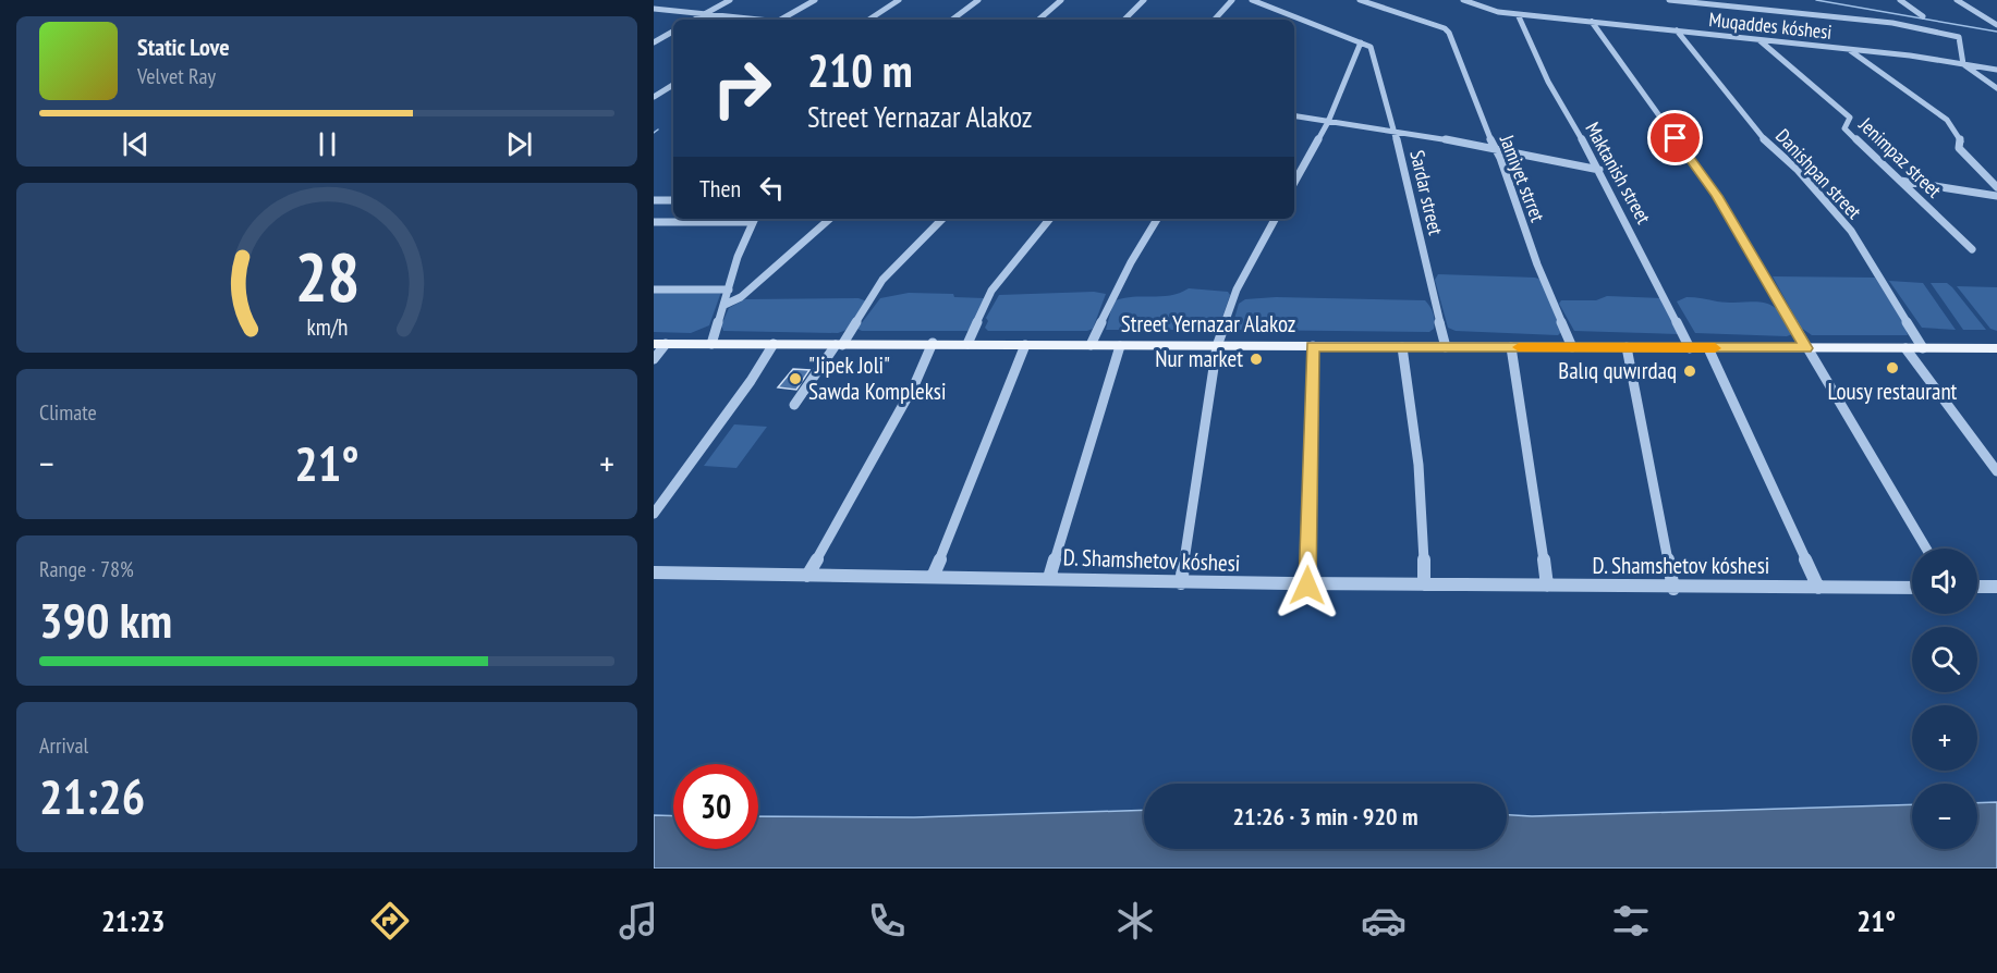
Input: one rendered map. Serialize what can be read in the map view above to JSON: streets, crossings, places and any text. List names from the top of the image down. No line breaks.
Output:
{"streets":{"main road":["Street Yernazar Alakoz"],"street":["Muqaddes kóshesi","Jenimpaz street","Maktanish street","Danishpan street","Jamiyet strret","Sardar street","D. Shamshetov kóshesi"]},"crossings":[["Muqaddes kóshesi","Jenimpaz street"],["Muqaddes kóshesi","Maktanish street"],["Muqaddes kóshesi","Danishpan street"],["Maktanish street","Street Yernazar Alakoz"],["Danishpan street","Street Yernazar Alakoz"],["Jamiyet strret","Street Yernazar Alakoz"],["Sardar street","Street Yernazar Alakoz"]],"places":["Nur market","Lousy restaurant","Balıq quwırdaq","\"Jipek Joli\" Sawda Kompleksi"],"page":{"turn":["210 m","Street Yernazar Alakoz"],"song":["Static Love","Velvet Ray"],"then":"Then","tile":["Climate",["Range · 78%","390 km"],["Arrival","21:26"]],"heat":["−","21°","+"],"map_buttons":["+","−"],"limit":"30","trip":"21:26 · 3 min · 920 m","tabs":["21:23","21°"],"gauge":["28","km/h"]}}
